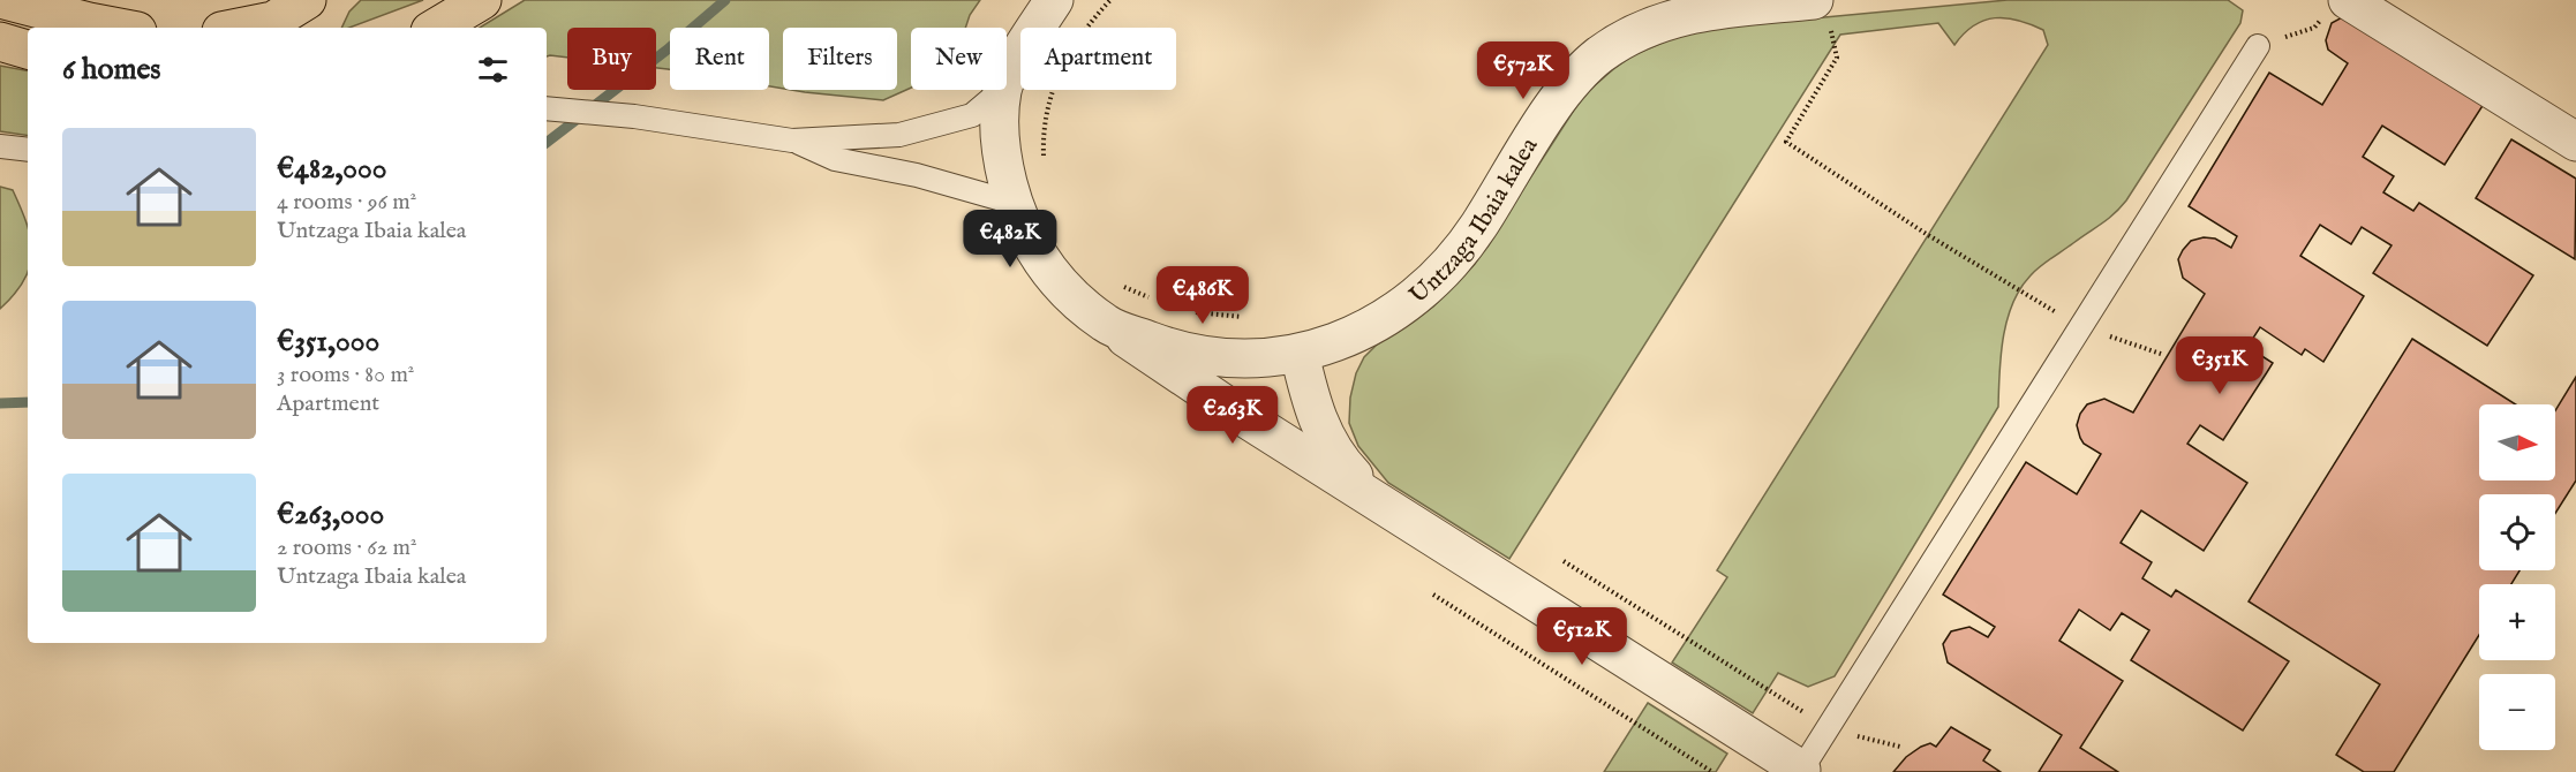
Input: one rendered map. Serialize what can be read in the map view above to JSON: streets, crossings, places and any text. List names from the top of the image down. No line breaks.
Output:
{"streets":{"street":["Untzaga Ibaia kalea"]},"north":"right","page":{"chip":["Buy","Rent","Filters","New","Apartment"],"heading":"6 homes","price":["€572K","€482K","€486K","€351K","€263K","€512K"],"list":[{"name":"€482,000","note":"4 rooms · 96 m² · Untzaga Ibaia kalea"},{"name":"€351,000","note":"3 rooms · 80 m² · Apartment"},{"name":"€263,000","note":"2 rooms · 62 m² · Untzaga Ibaia kalea"}],"map_buttons":["+","−"]}}
